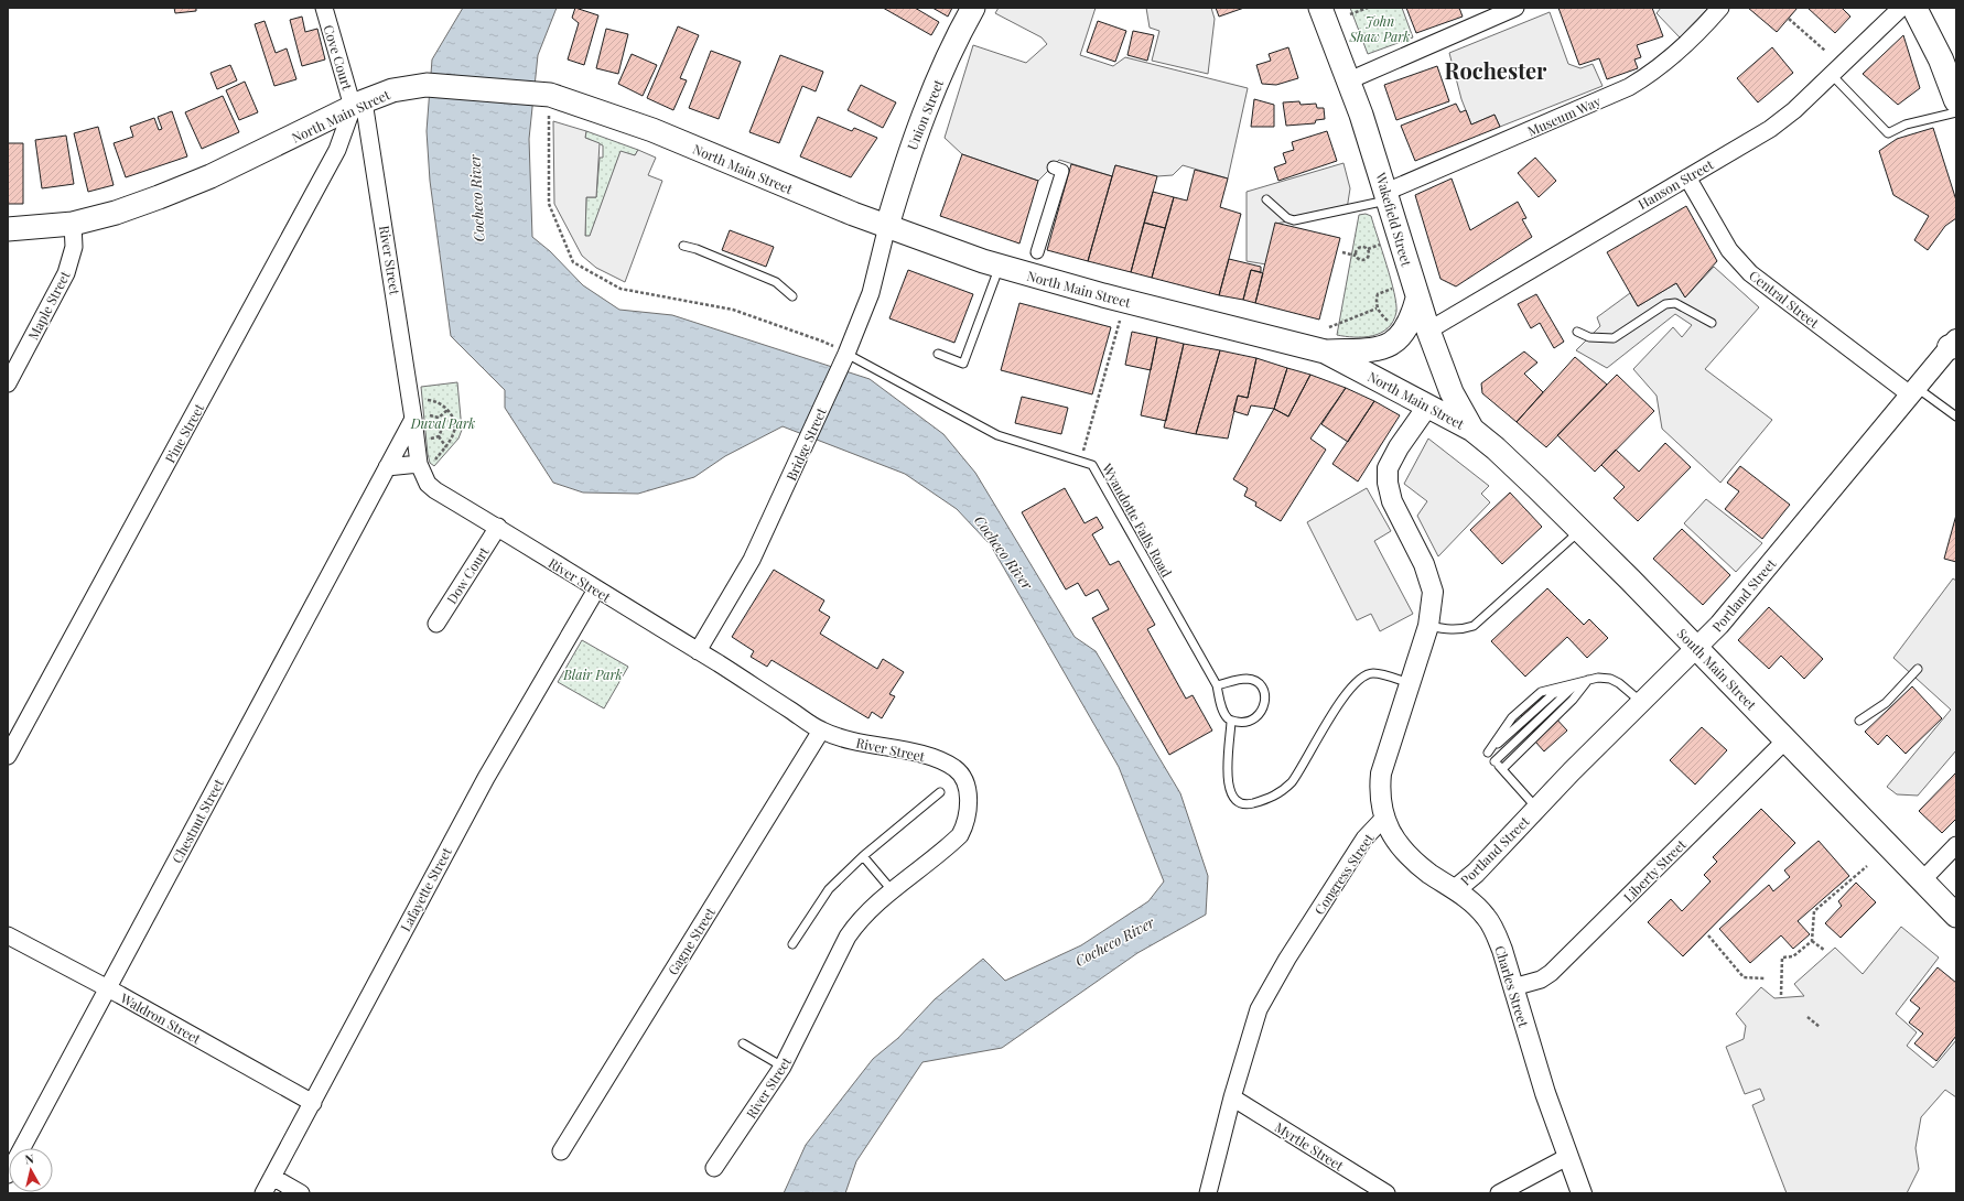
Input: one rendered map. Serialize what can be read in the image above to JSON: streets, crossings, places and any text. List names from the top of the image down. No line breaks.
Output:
{"streets":{"main road":["Union Street","North Main Street","Wakefield Street","South Main Street"],"street":["Cove Court","Museum Way","Hanson Street","River Street","Central Street","Maple Street","Pine Street","Bridge Street","Dow Court","Portland Street","Chestnut Street","Liberty Street","Congress Street","Lafayette Street","Gagne Street","Charles Street","Waldron Street","Myrtle Street"],"lane":["Wyandotte Falls Road"]},"crossings":[["Cove Court","North Main Street"],["Cove Court","River Street"],["Cove Court","Pine Street"],["Union Street","North Main Street"],["Union Street","Bridge Street"],["North Main Street","Wakefield Street"],["North Main Street","River Street"],["North Main Street","Maple Street"],["North Main Street","Pine Street"],["North Main Street","Bridge Street"],["North Main Street","South Main Street"],["Museum Way","Wakefield Street"],["Hanson Street","Wakefield Street"],["Hanson Street","Central Street"],["Wakefield Street","South Main Street"],["River Street","Pine Street"],["River Street","Bridge Street"],["River Street","Dow Court"],["River Street","Lafayette Street"],["River Street","Gagne Street"],["Central Street","Portland Street"],["Bridge Street","Wyandotte Falls Road"],["Portland Street","South Main Street"],["Portland Street","Charles Street"],["South Main Street","Liberty Street"],["Chestnut Street","Waldron Street"],["Liberty Street","Charles Street"],["Congress Street","Charles Street"],["Congress Street","Myrtle Street"],["Lafayette Street","Waldron Street"]],"districts":["Rochester"],"water":["Cocheco River"],"parks":["John Shaw Park","Duval Park","Blair Park"],"north":"top"}
